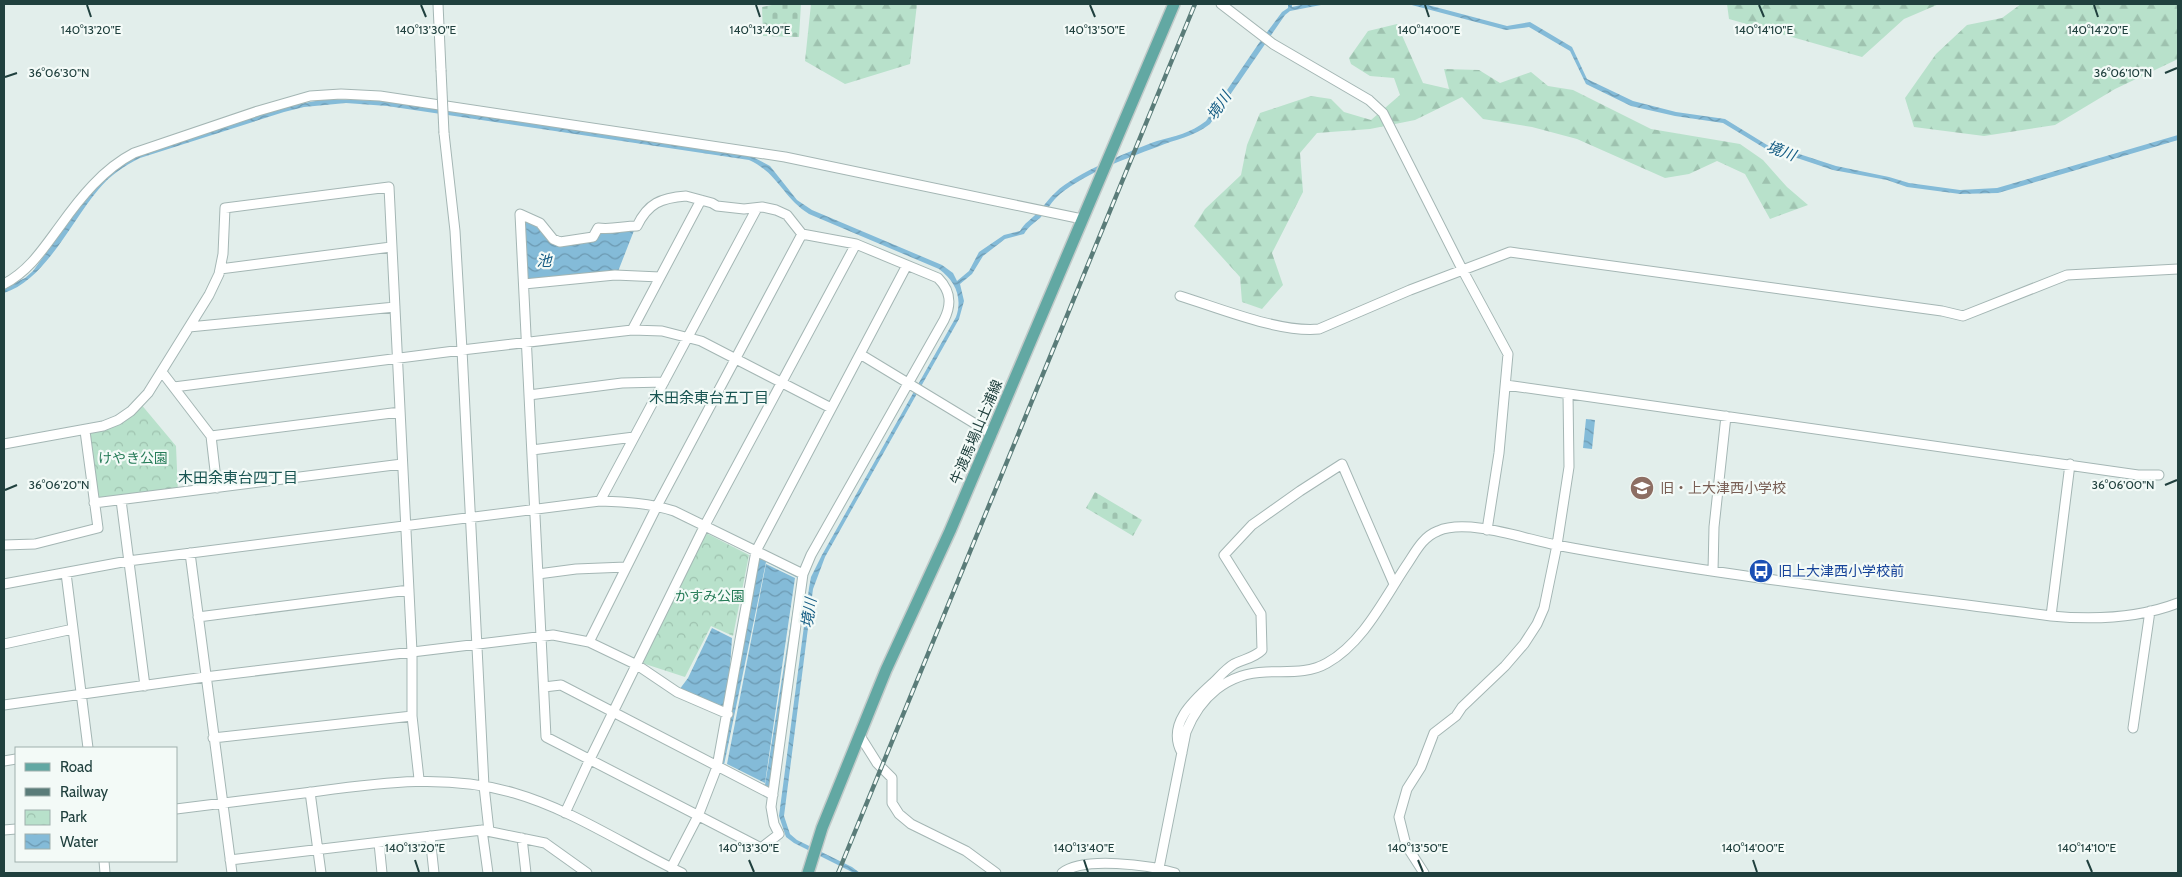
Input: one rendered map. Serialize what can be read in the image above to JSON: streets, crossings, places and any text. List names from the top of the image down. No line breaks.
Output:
{"streets":{"main road":["牛渡馬場山土浦線"]},"districts":["木田余東台五丁目","木田余東台四丁目"],"water":["境川","池"],"parks":["けやき公園","かすみ公園"],"places":{"school or university":["旧・上大津西小学校"],"bus stop":["旧上大津西小学校前"]},"legend":["Road","Railway","Park","Water"],"coordinates":["140°13'20\"E","140°13'30\"E","140°13'40\"E","140°13'50\"E","140°14'00\"E","140°14'10\"E","140°14'20\"E","36°06'10\"N","36°06'30\"N","36°06'00\"N","36°06'20\"N"]}
